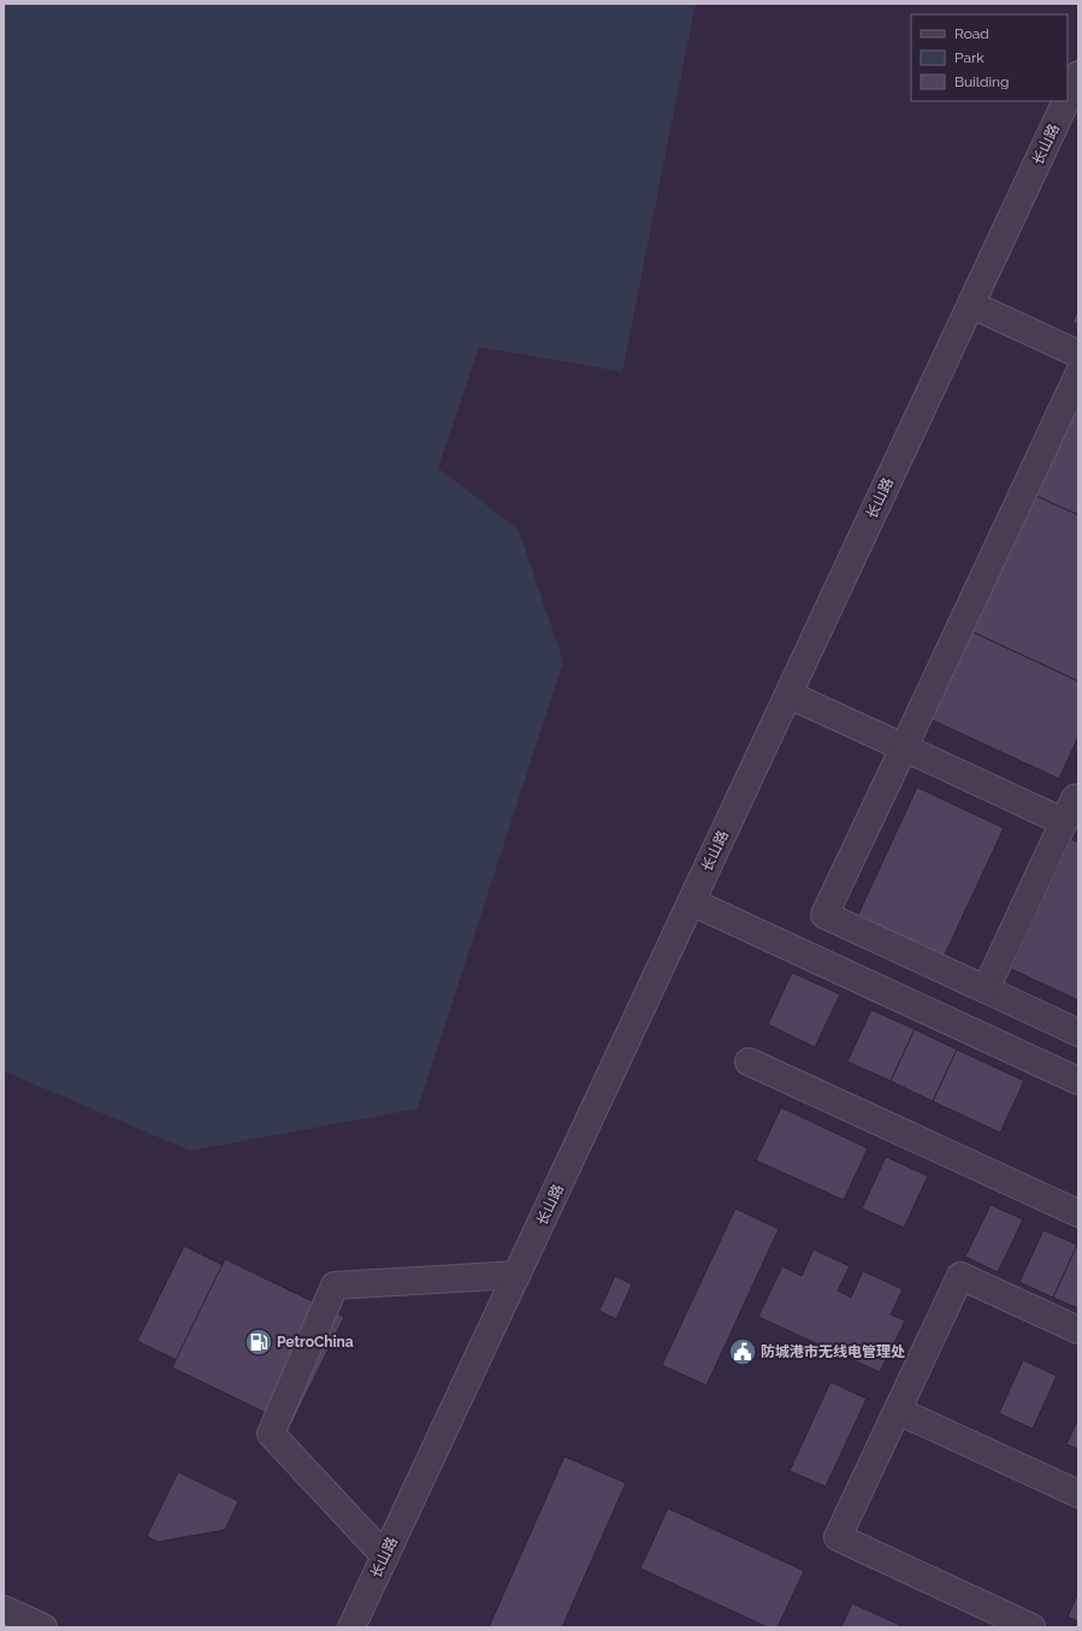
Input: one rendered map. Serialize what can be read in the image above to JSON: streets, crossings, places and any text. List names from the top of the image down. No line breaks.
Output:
{"streets":{"street":["长山路"]},"places":{"fuel station":["PetroChina"],"public building":["防城港市无线电管理处"]},"legend":["Road","Park","Building"]}
